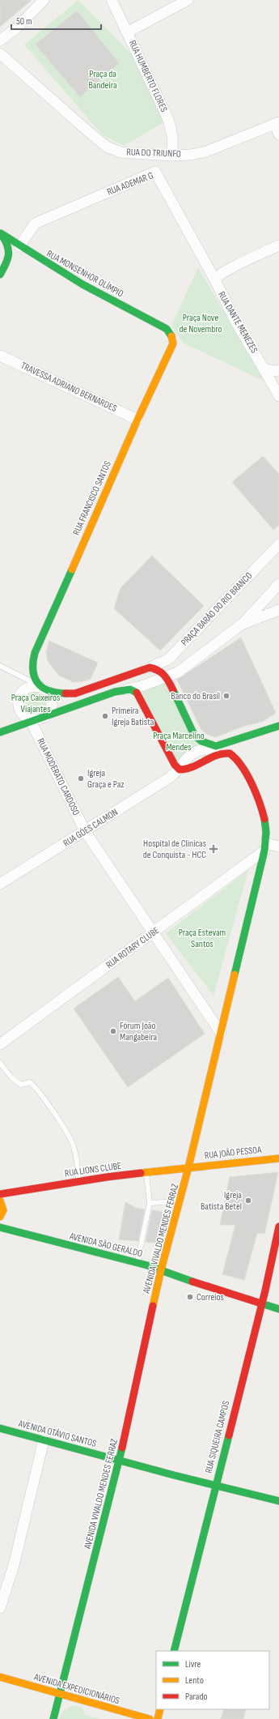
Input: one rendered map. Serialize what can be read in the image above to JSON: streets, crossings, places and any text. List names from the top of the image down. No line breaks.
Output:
{"streets":{"street":["RUA HUMBERTO FLORES","RUA DO TRIUNFO","RUA ADEMAR G","RUA MONSENHOR OLÍMPIO","RUA DANTE MENEZES","TRAVESSA ADRIANO BERNARDES","RUA FRANCISCO SANTOS","PRAÇA BARÃO DO RIO BRANCO","RUA MODERATO CARDOSO","RUA GÓES CALMON","RUA ROTARY CLUBE","RUA JOÃO PESSOA","RUA LIONS CLUBE","AVENIDA VIVALDO MENDES FERRAZ","AVENIDA SÃO GERALDO","AVENIDA OTÁVIO SANTOS","RUA SIQUEIRA CAMPOS","AVENIDA EXPEDICIONÁRIOS"]},"crossings":[["RUA HUMBERTO FLORES","RUA DO TRIUNFO"],["RUA ADEMAR G","RUA MONSENHOR OLÍMPIO"],["RUA ADEMAR G","RUA DANTE MENEZES"],["RUA MONSENHOR OLÍMPIO","RUA FRANCISCO SANTOS"],["TRAVESSA ADRIANO BERNARDES","RUA FRANCISCO SANTOS"],["RUA FRANCISCO SANTOS","RUA MODERATO CARDOSO"],["RUA MODERATO CARDOSO","RUA GÓES CALMON"],["RUA MODERATO CARDOSO","RUA ROTARY CLUBE"],["RUA ROTARY CLUBE","AVENIDA VIVALDO MENDES FERRAZ"],["RUA JOÃO PESSOA","RUA LIONS CLUBE"],["RUA JOÃO PESSOA","AVENIDA VIVALDO MENDES FERRAZ"],["RUA LIONS CLUBE","AVENIDA VIVALDO MENDES FERRAZ"],["AVENIDA VIVALDO MENDES FERRAZ","AVENIDA SÃO GERALDO"],["AVENIDA VIVALDO MENDES FERRAZ","AVENIDA OTÁVIO SANTOS"],["AVENIDA VIVALDO MENDES FERRAZ","AVENIDA EXPEDICIONÁRIOS"],["AVENIDA SÃO GERALDO","RUA SIQUEIRA CAMPOS"],["AVENIDA OTÁVIO SANTOS","RUA SIQUEIRA CAMPOS"]],"parks":["Praça da Bandeira","Praça Nove de Novembro","Praça Caixeiros Viajantes","Praça Marcelino Mendes","Praça Estevam Santos"],"places":{"other":["Banco do Brasil","Primeira Igreja Batista","Igreja Graça e Paz","Fórum João Mangabeira","Igreja Batista Betel","Correios"],"health":["Hospital de Clínicas de Conquista - HCC"]},"legend":["Livre","Lento","Parado"],"scale_bar":"50 m"}
